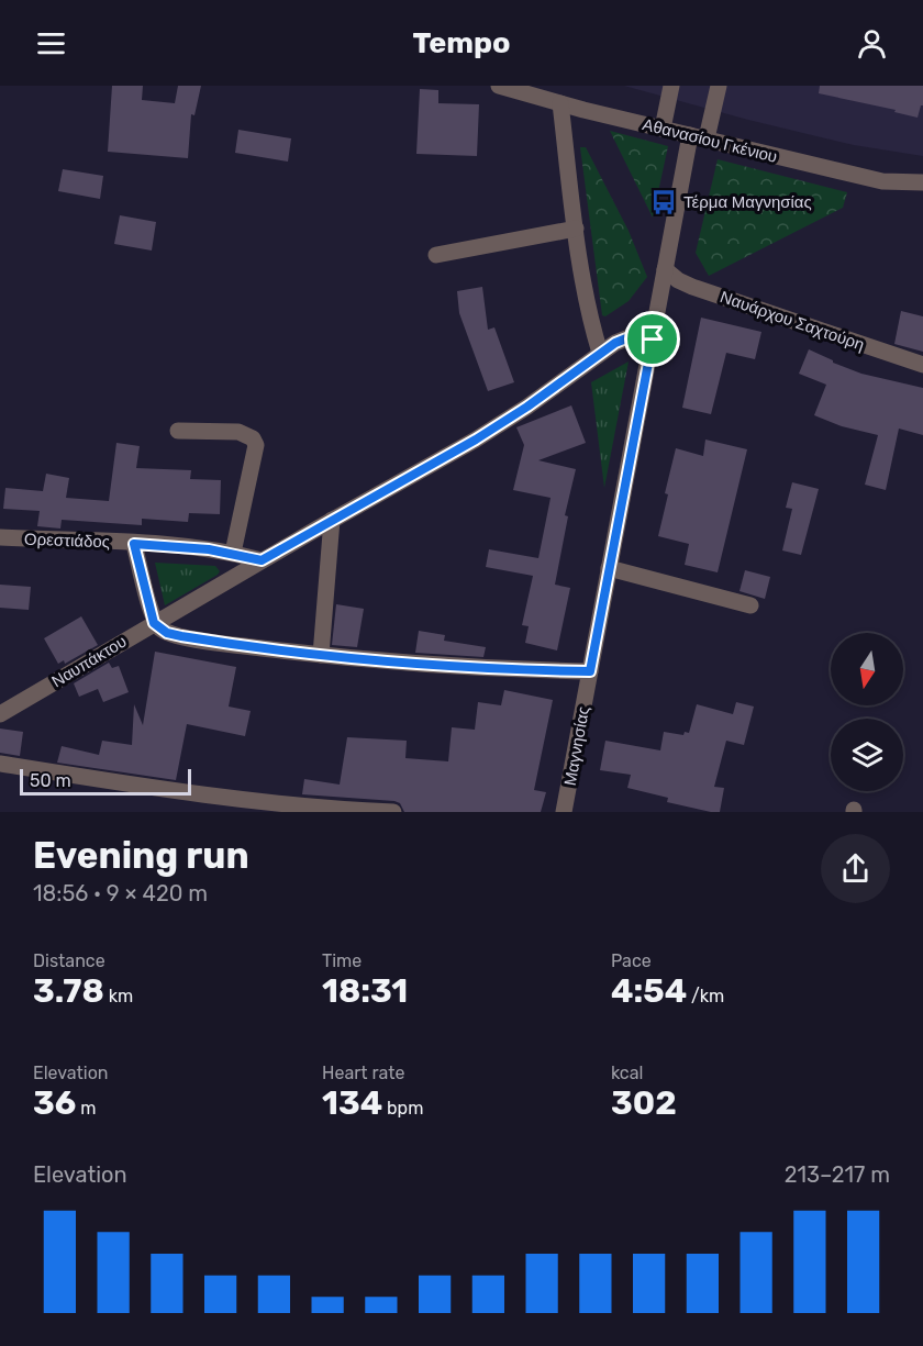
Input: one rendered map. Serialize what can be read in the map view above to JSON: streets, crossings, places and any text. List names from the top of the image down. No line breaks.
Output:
{"streets":{"street":["Αθανασίου Γκένιου","Ναυάρχου Σαχτούρη","Ορεστιάδος","Ναυπάκτου","Μαγνησίας"]},"crossings":[["Αθανασίου Γκένιου","Μαγνησίας"],["Ναυάρχου Σαχτούρη","Μαγνησίας"],["Ορεστιάδος","Ναυπάκτου"],["Ναυπάκτου","Μαγνησίας"]],"places":{"bus stop":["Τέρμα Μαγνησίας"]},"scale_bar":"50 m","north":"bottom","page":{"header":"Tempo","scale":"50 m","heading":["Evening run","18:56 · 9 × 420 m"],"stats":[["Distance","3.78 km"],["Time","18:31"],["Pace","4:54 /km"],["Elevation","36 m"],["Heart rate","134 bpm"],["kcal","302"]],"chart":["Elevation","213–217 m"]}}
